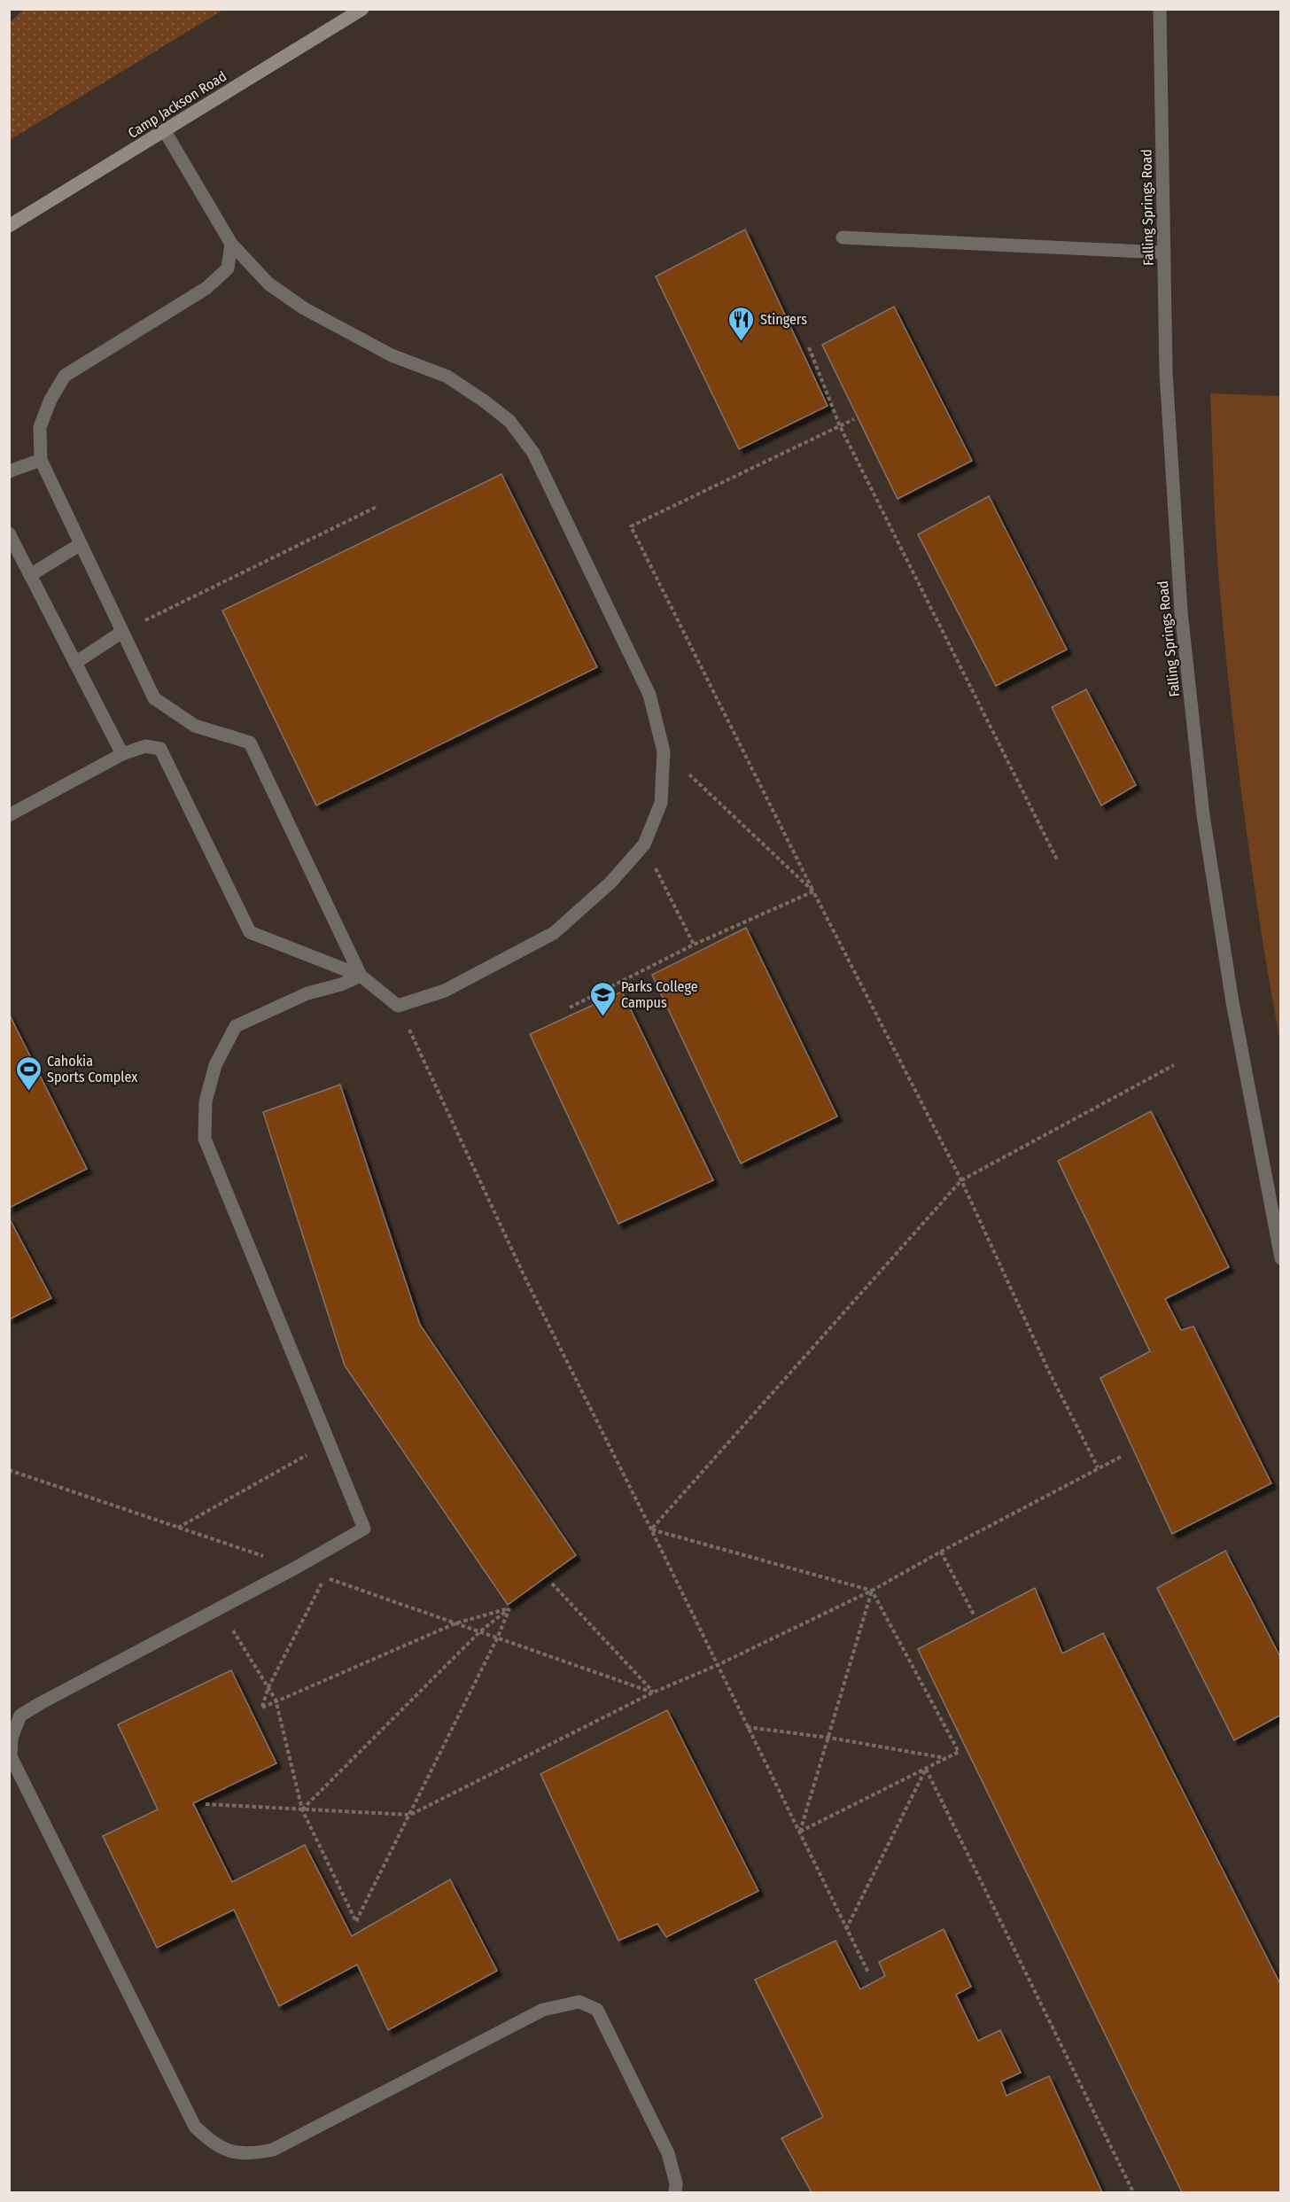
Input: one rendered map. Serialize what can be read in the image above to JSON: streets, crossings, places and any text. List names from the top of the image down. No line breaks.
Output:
{"streets":{"main road":["Camp Jackson Road"],"street":["Falling Springs Road"]},"places":{"restaurant":["Stingers"],"school or university":["Parks College Campus"],"sports":["Cahokia Sports Complex"]}}
